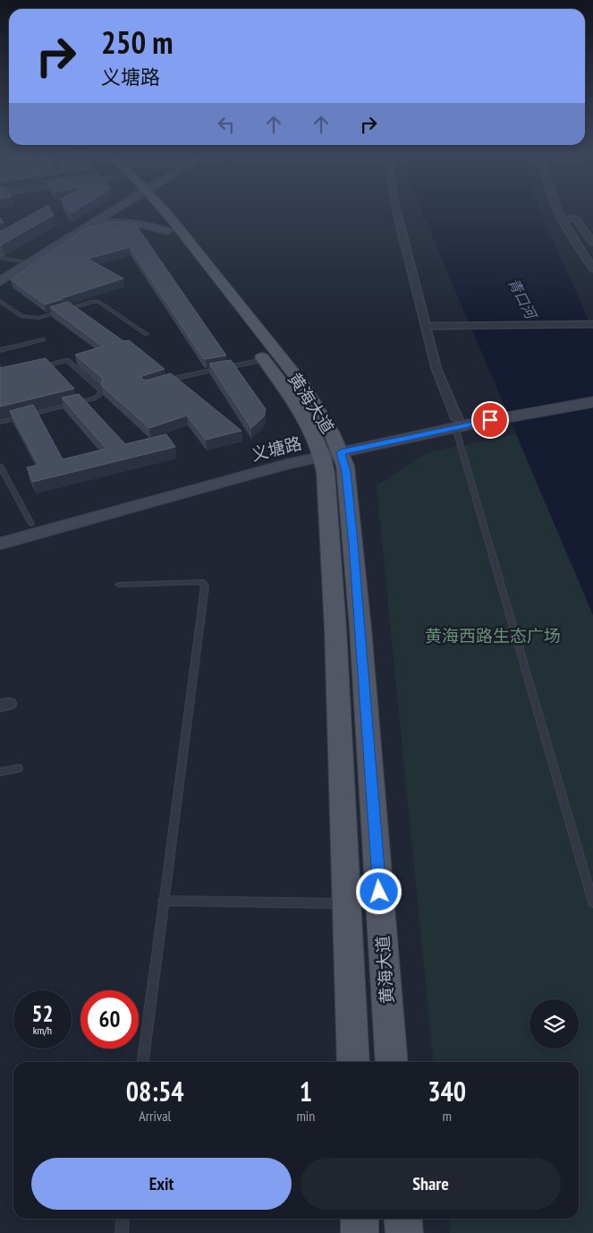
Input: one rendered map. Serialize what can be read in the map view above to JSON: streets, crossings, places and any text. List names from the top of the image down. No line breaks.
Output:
{"streets":{"main road":["黄海大道","义塘路"]},"crossings":[["黄海大道","义塘路"]],"water":["青口河"],"parks":["黄海西路生态广场"],"page":{"turn":["250 m","义塘路"],"speed":"52 km/h","limit":"60","eta":["08:54","Arrival","1","min","340","m"],"buttons":["Exit","Share"]}}
